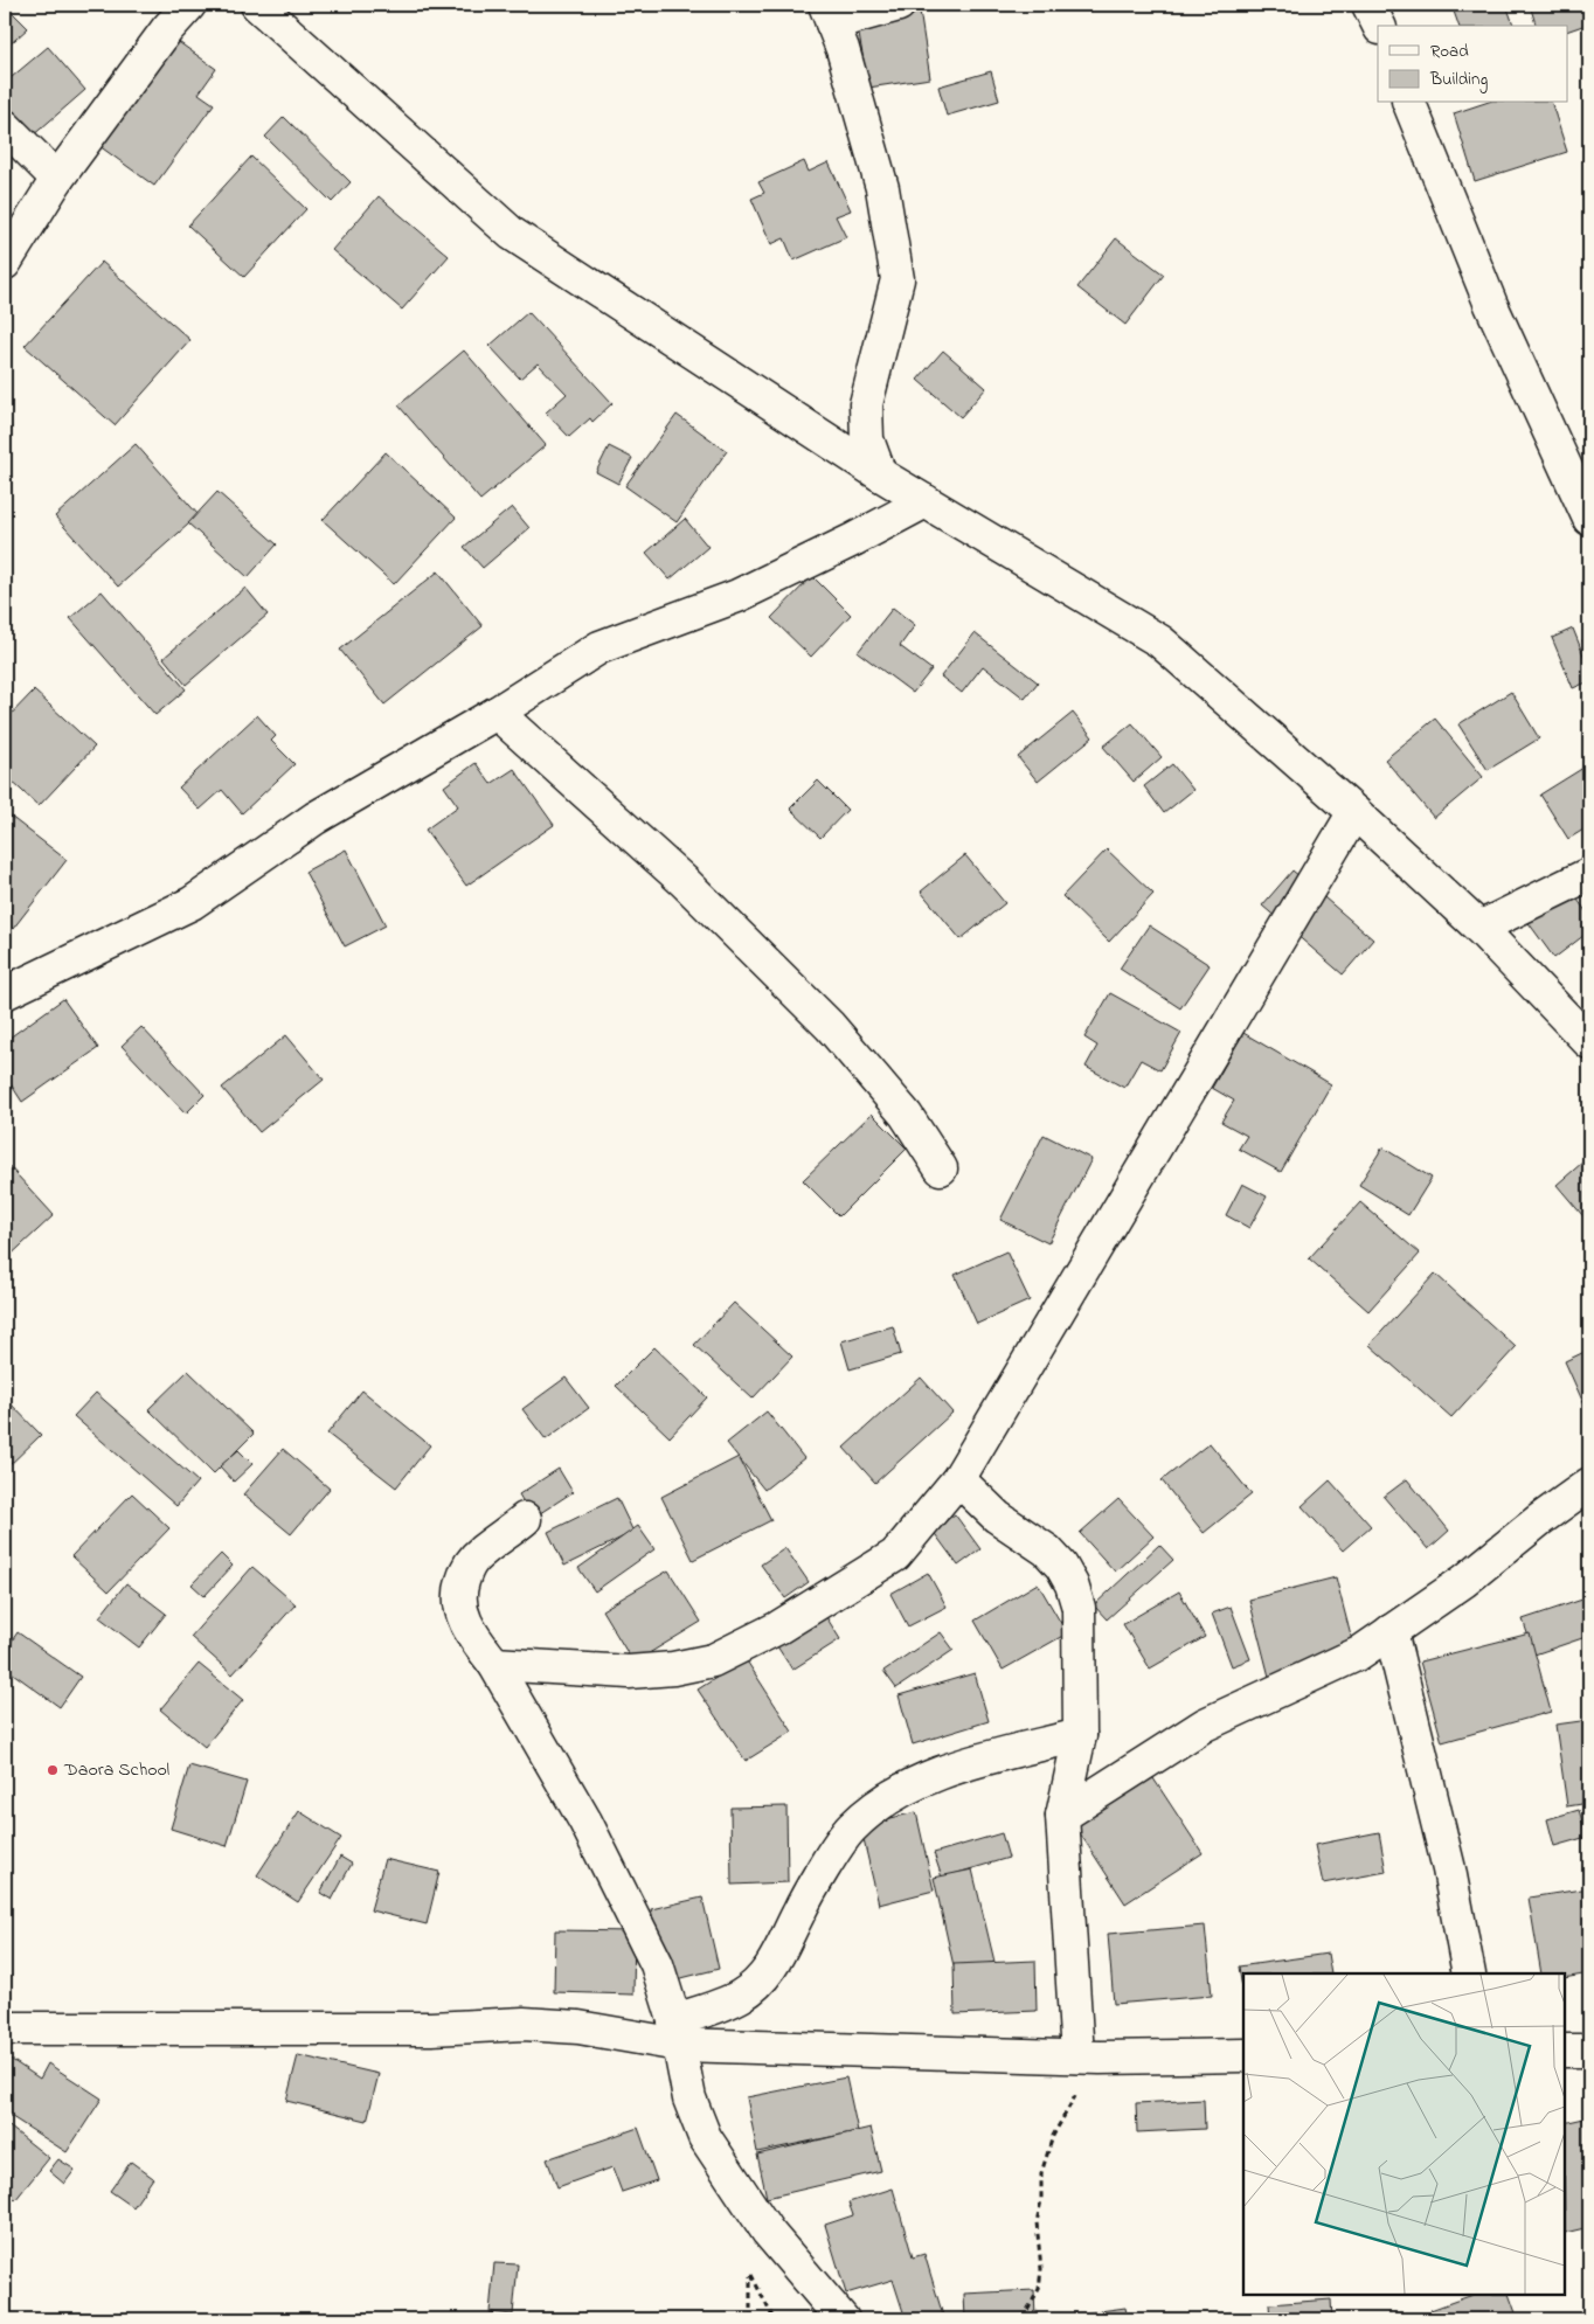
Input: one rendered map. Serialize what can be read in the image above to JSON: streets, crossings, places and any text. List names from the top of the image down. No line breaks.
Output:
{"places":["Daora School"],"legend":["Road","Building"]}
